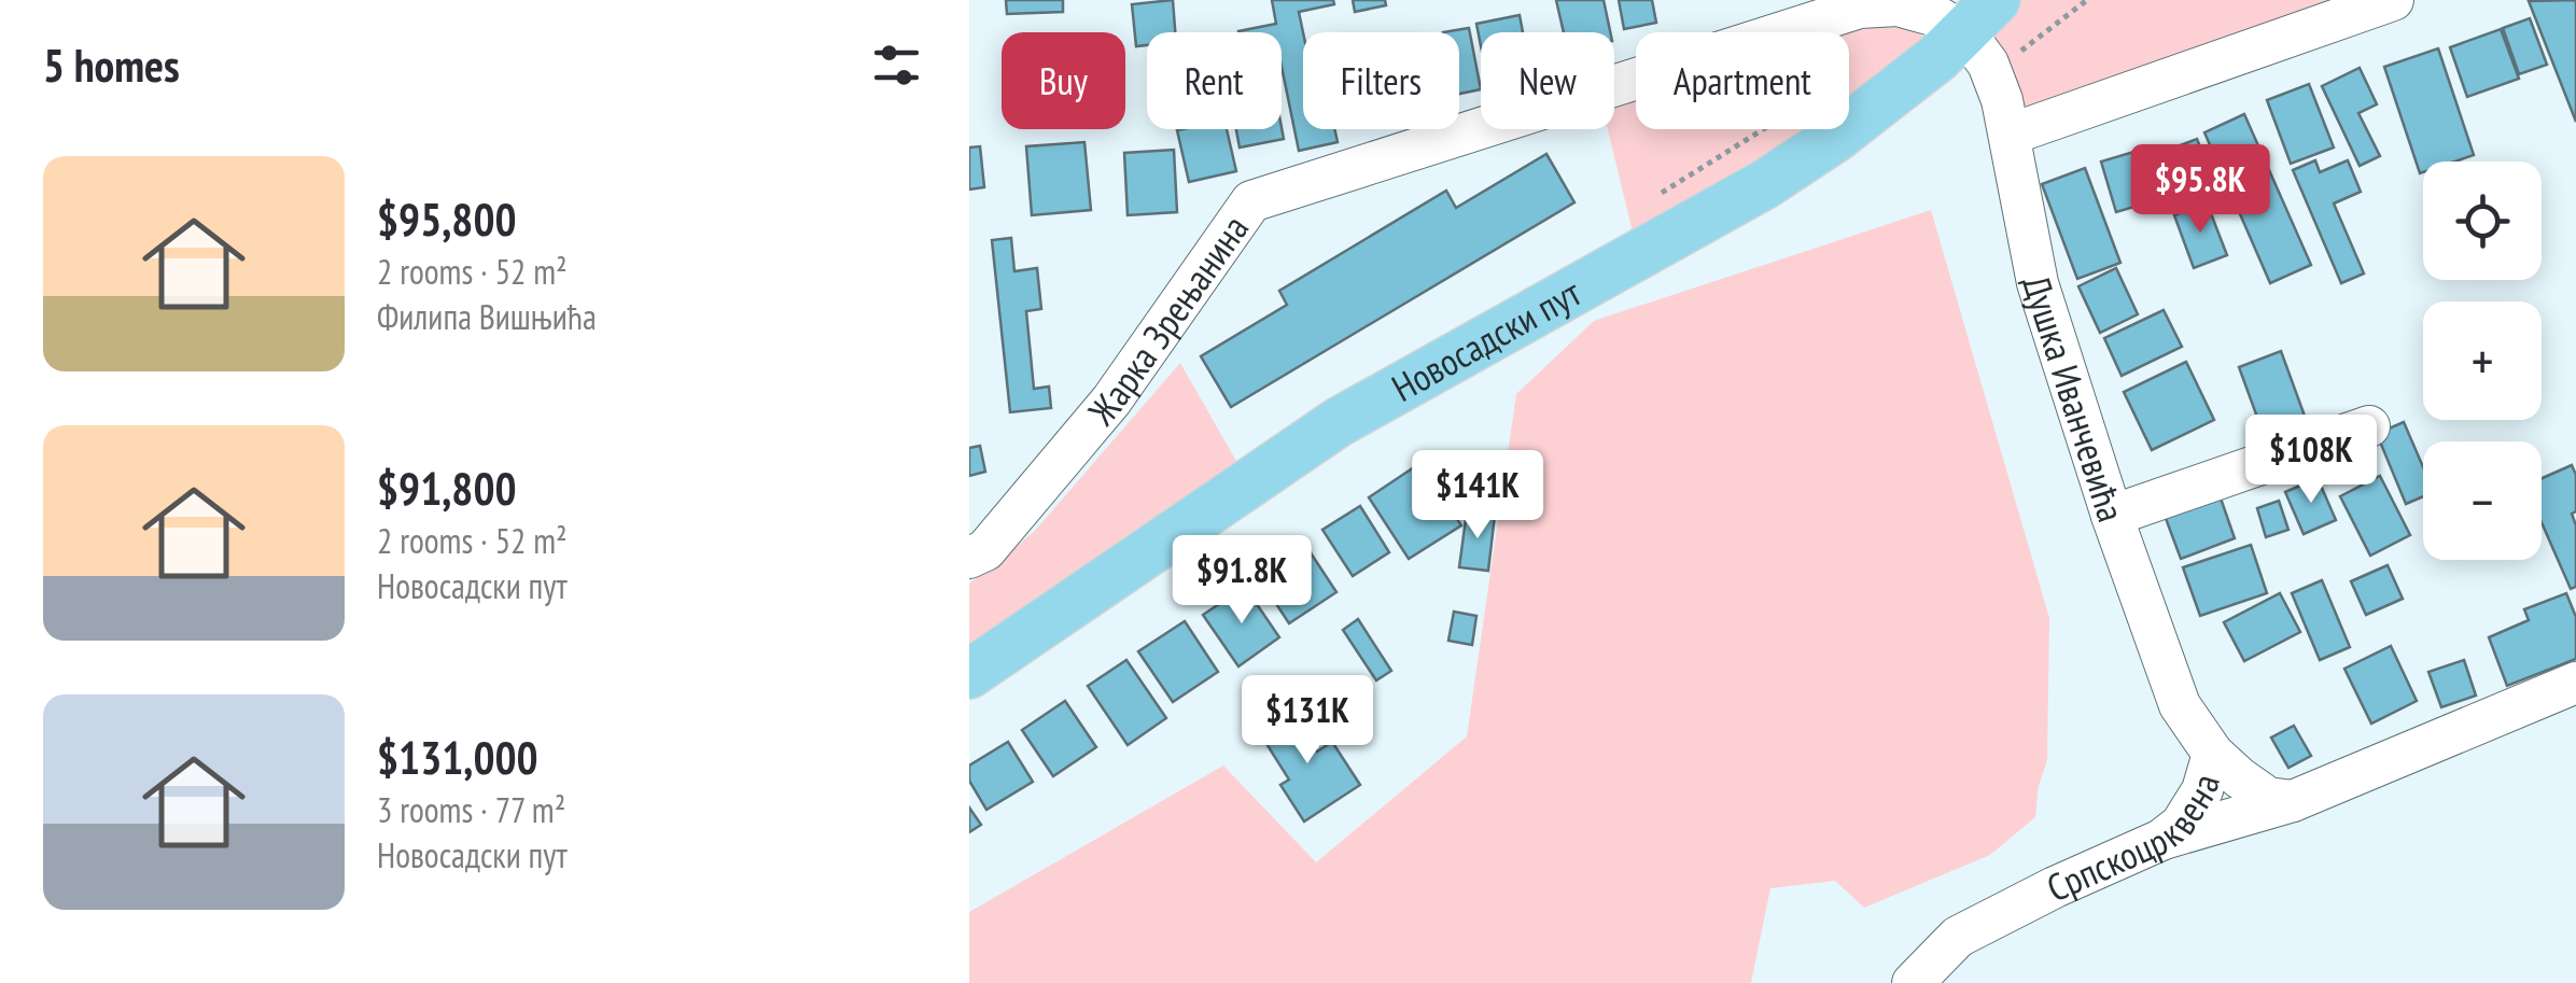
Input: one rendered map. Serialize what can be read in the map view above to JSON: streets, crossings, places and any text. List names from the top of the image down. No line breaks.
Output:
{"streets":{"main road":["Новосадски пут"],"street":["Жарка Зрењанина","Душка Иванчевића","Српскоцрквена"]},"crossings":[["Жарка Зрењанина","Новосадски пут"],["Жарка Зрењанина","Душка Иванчевића"],["Новосадски пут","Душка Иванчевића"],["Душка Иванчевића","Српскоцрквена"]],"page":{"heading":"5 homes","chip":["Buy","Rent","Filters","New","Apartment"],"list":[{"name":"$95,800","note":"2 rooms · 52 m² · Филипа Вишњића"},{"name":"$91,800","note":"2 rooms · 52 m² · Новосадски пут"},{"name":"$131,000","note":"3 rooms · 77 m² · Новосадски пут"}],"price":["$95.8K","$108K","$141K","$91.8K","$131K"],"map_buttons":["+","−"]}}
